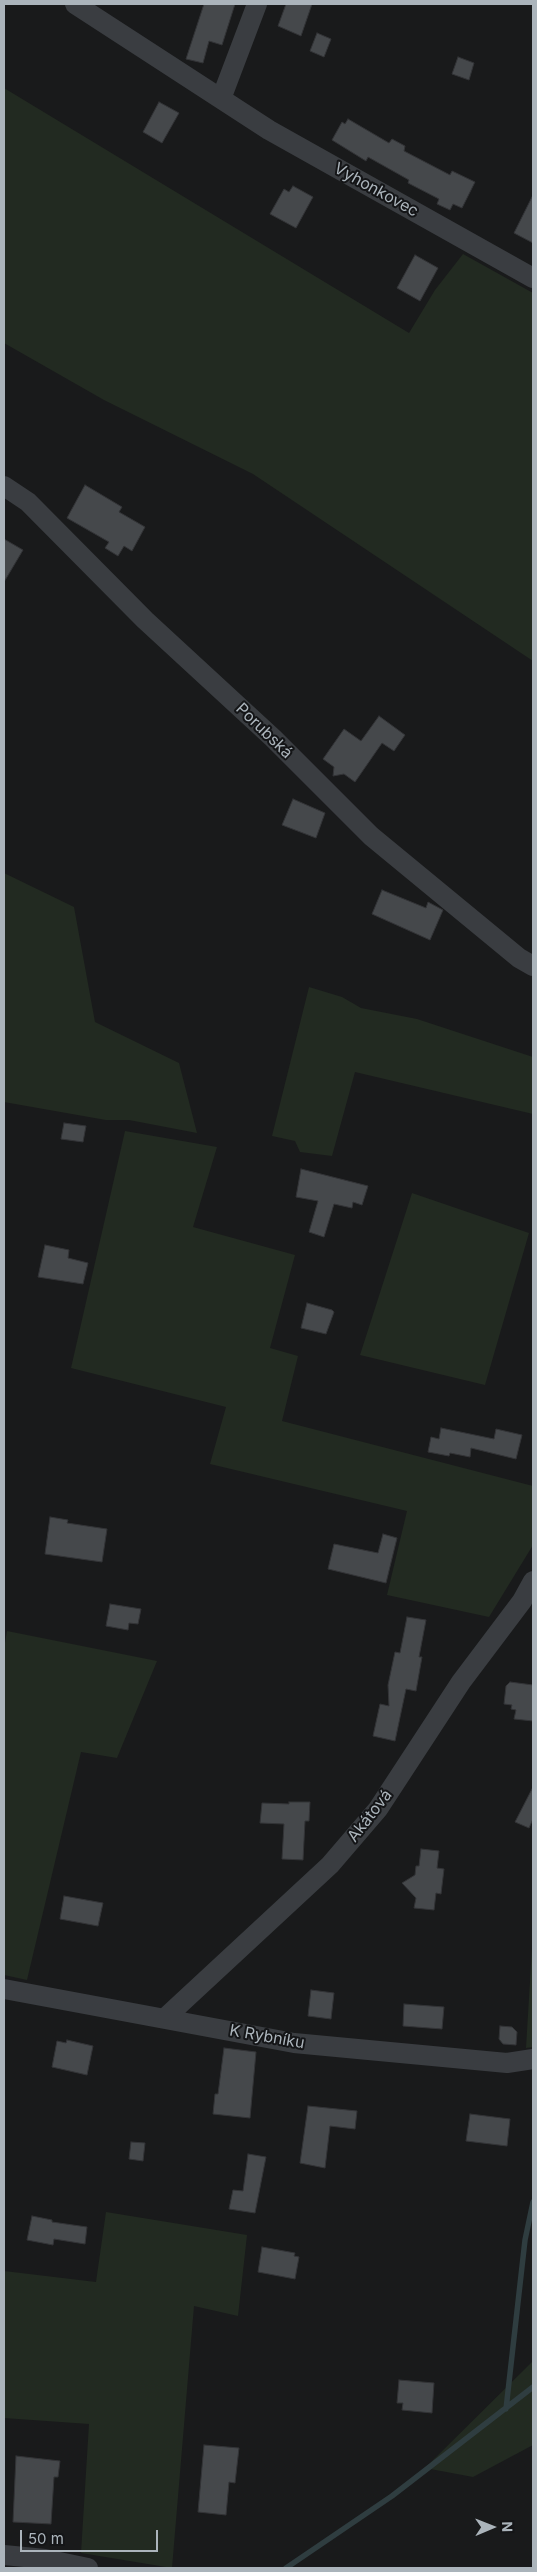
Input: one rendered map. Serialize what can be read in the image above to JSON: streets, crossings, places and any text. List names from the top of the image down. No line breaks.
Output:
{"streets":{"street":["Vyhonkovec","Porubská","Akátová","K Rybníku"]},"crossings":[["Akátová","K Rybníku"]],"scale_bar":"50 m","north":"right"}
